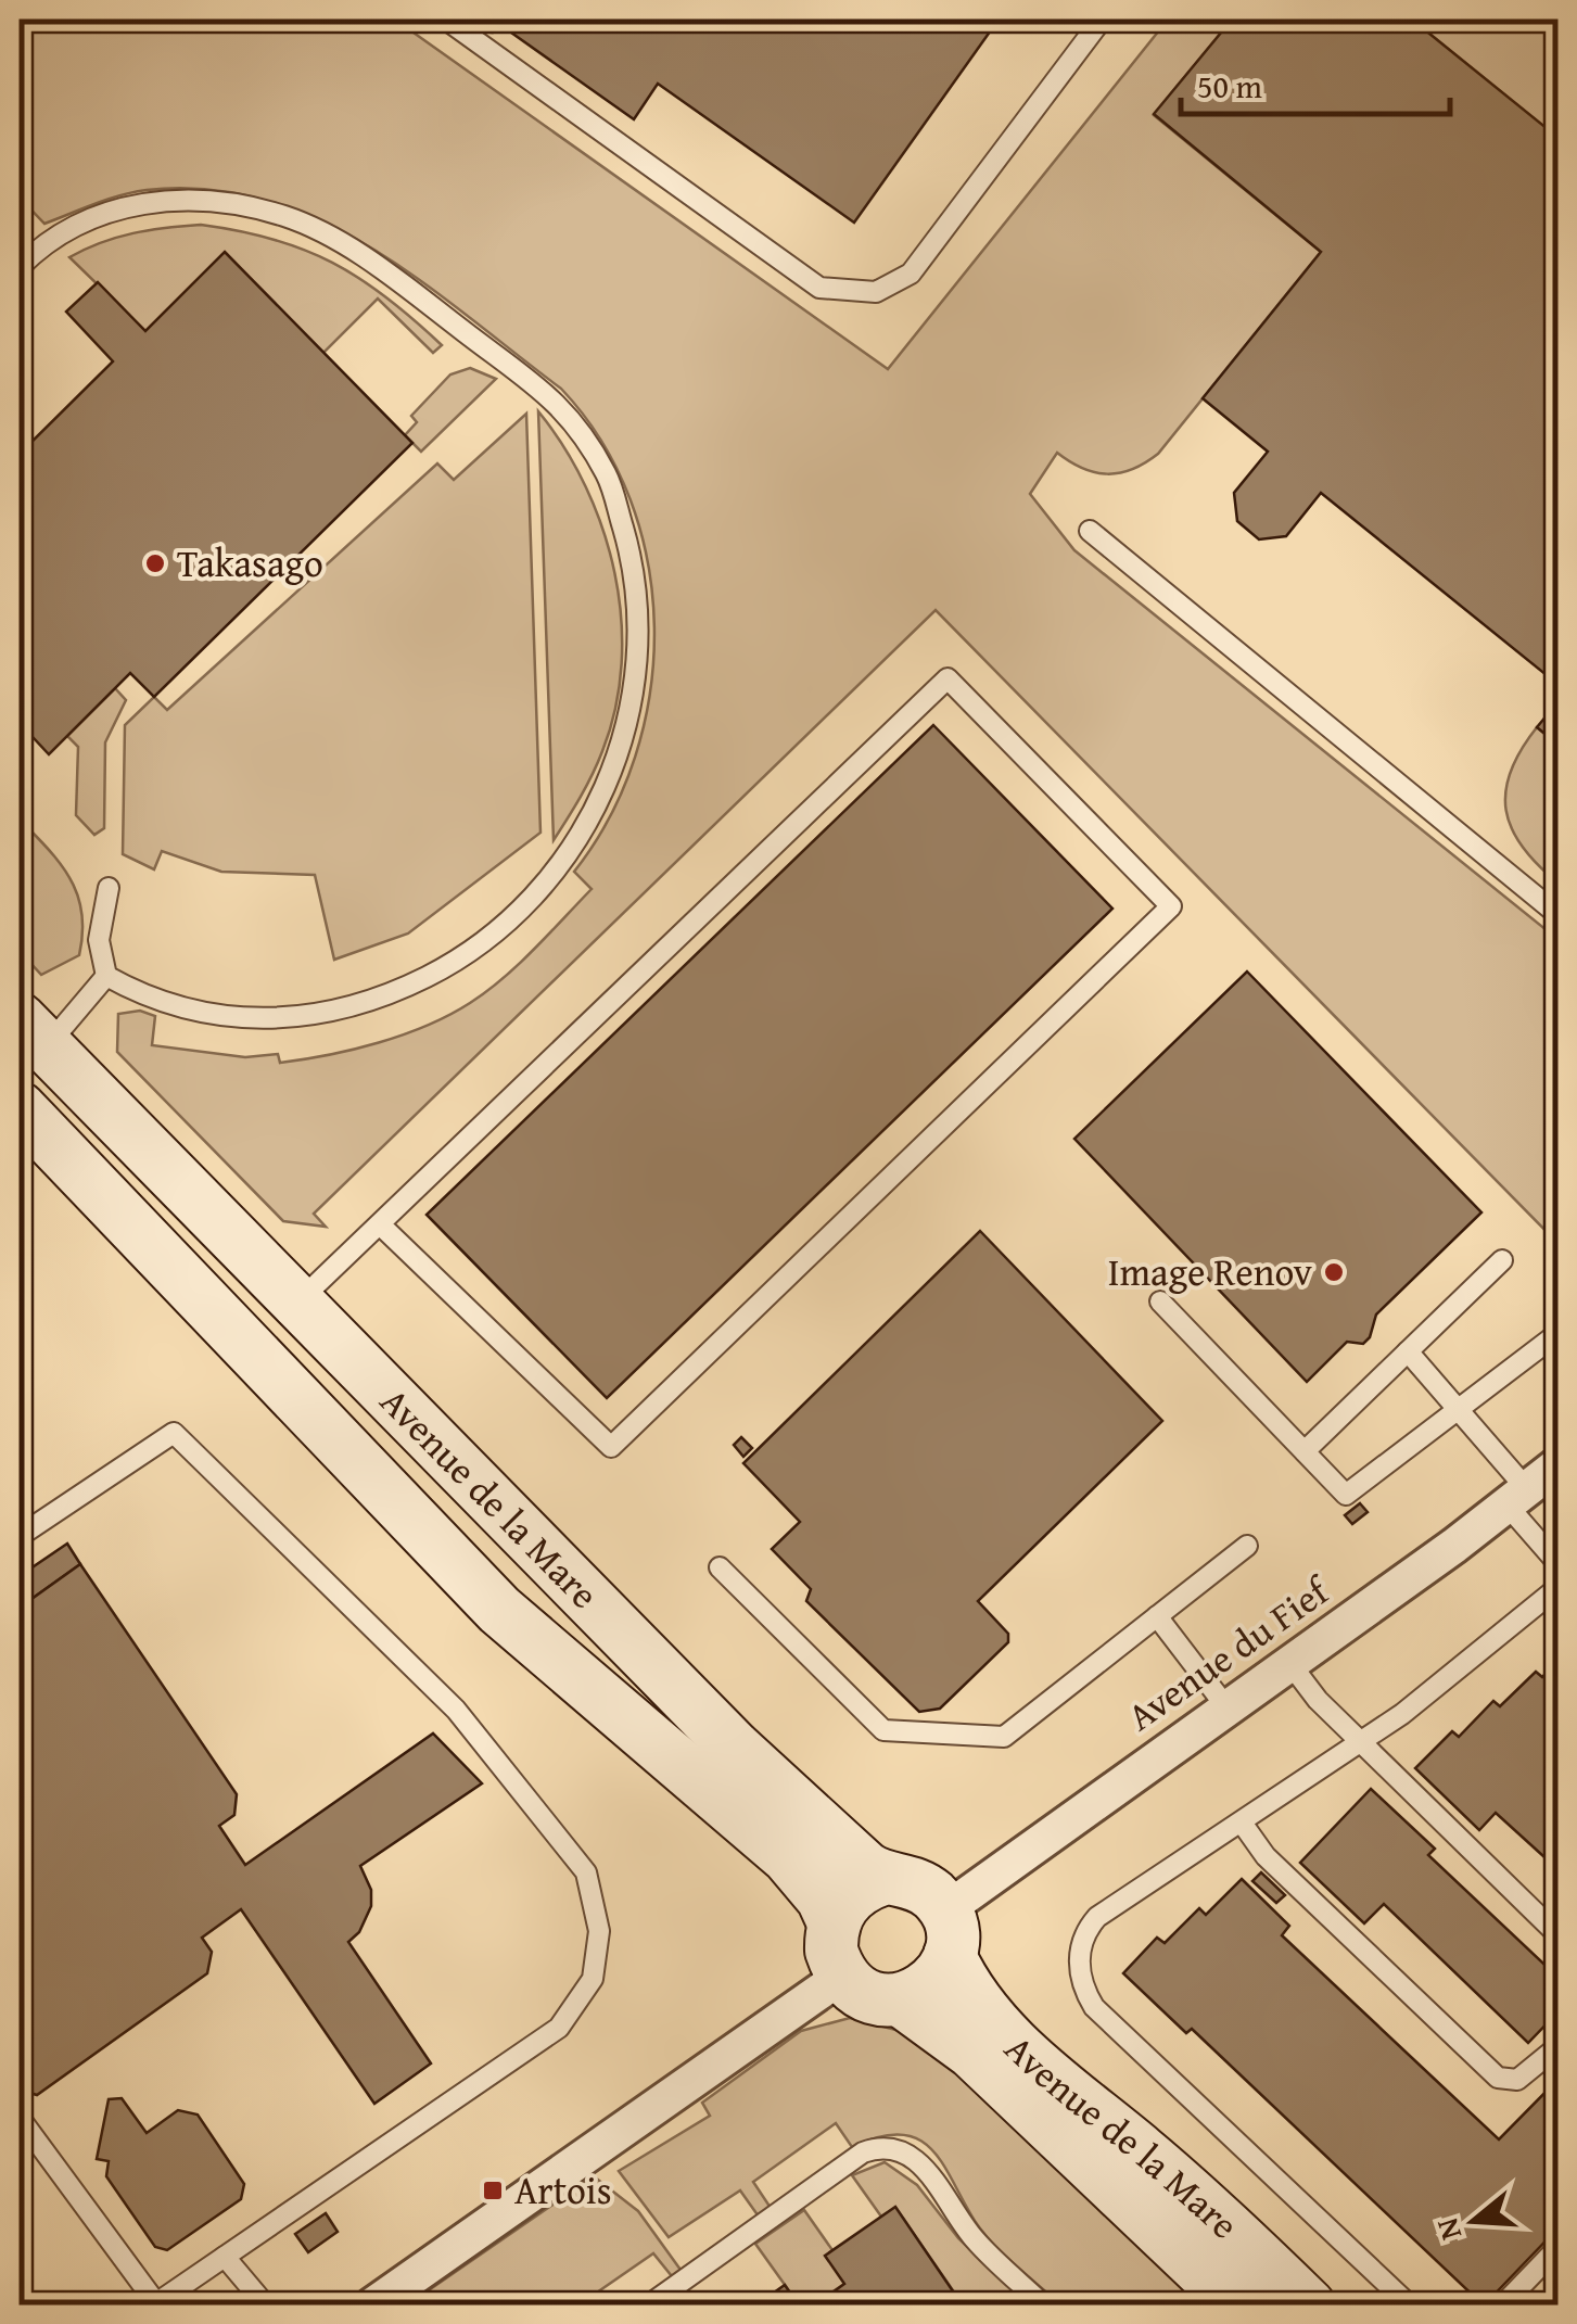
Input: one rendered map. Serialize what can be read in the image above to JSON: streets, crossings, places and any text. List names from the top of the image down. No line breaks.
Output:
{"streets":{"street":["Avenue de la Mare","Avenue du Fief"]},"crossings":[["Avenue de la Mare","Avenue du Fief"]],"places":{"other":["Takasago","Image Renov"],"transit":["Artois"]},"scale_bar":"50 m","north":"left"}
